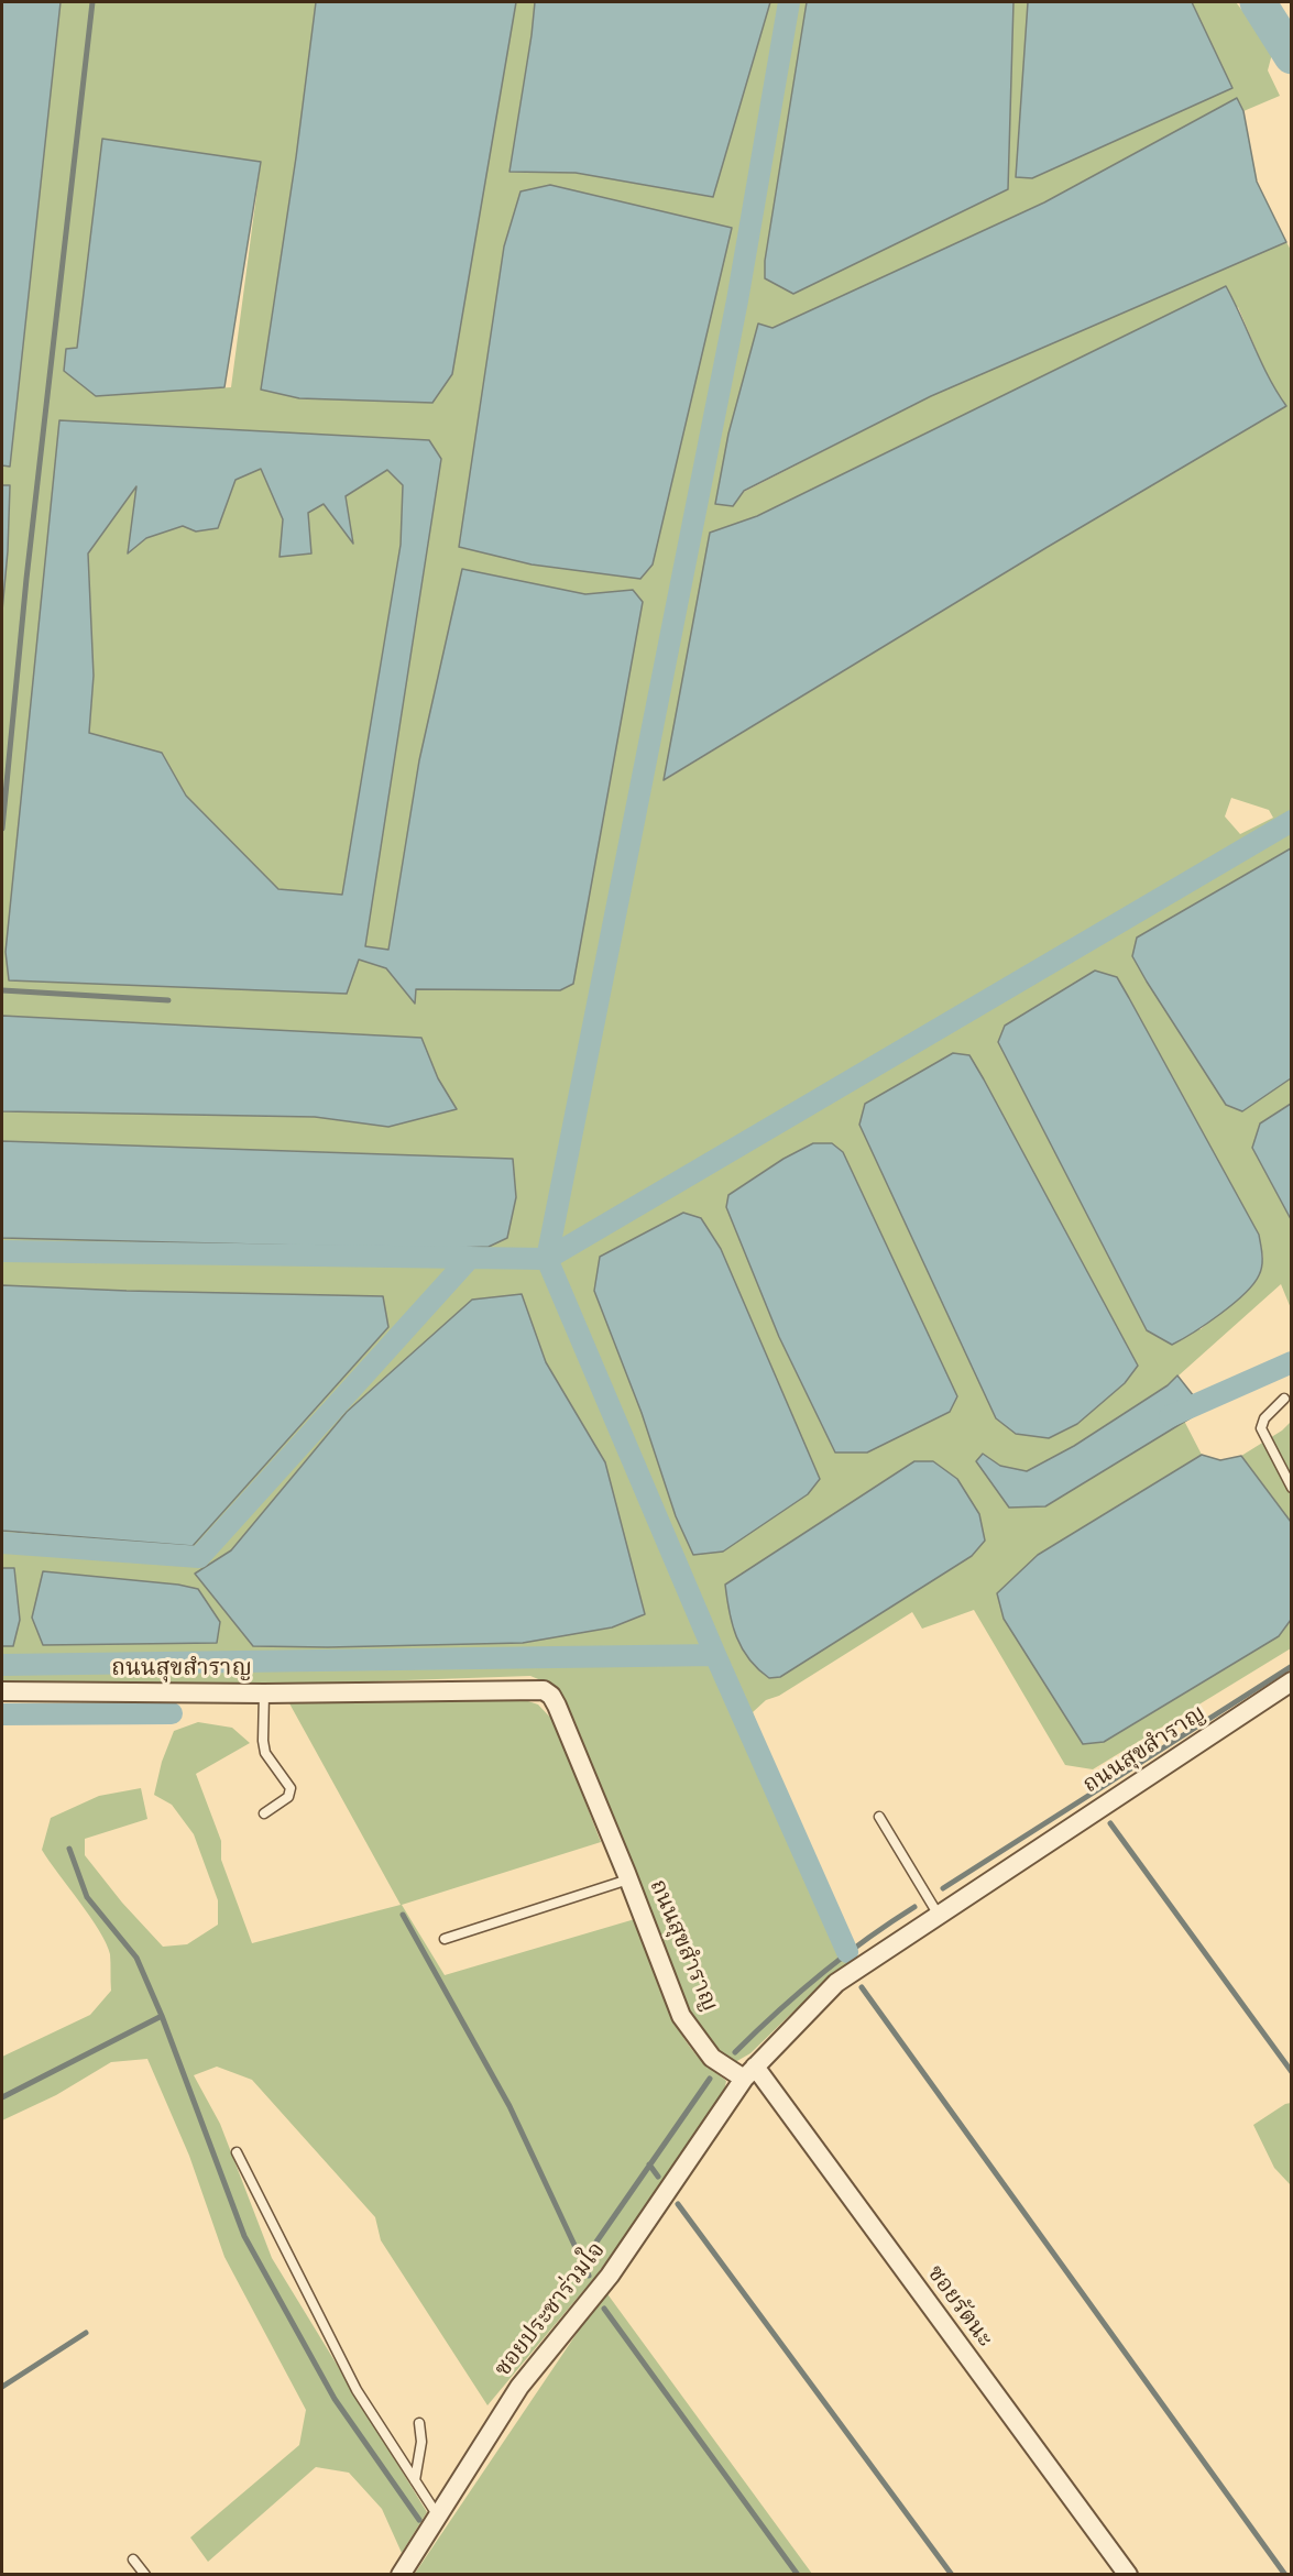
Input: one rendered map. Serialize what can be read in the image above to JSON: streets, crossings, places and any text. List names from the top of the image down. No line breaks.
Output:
{"streets":{"street":["ถนนสุขสำราญ","ซอยรัตนะ","ซอยประชาร่วมใจ"]},"crossings":[["ถนนสุขสำราญ","ซอยรัตนะ"],["ถนนสุขสำราญ","ซอยประชาร่วมใจ"],["ซอยรัตนะ","ซอยประชาร่วมใจ"]]}
